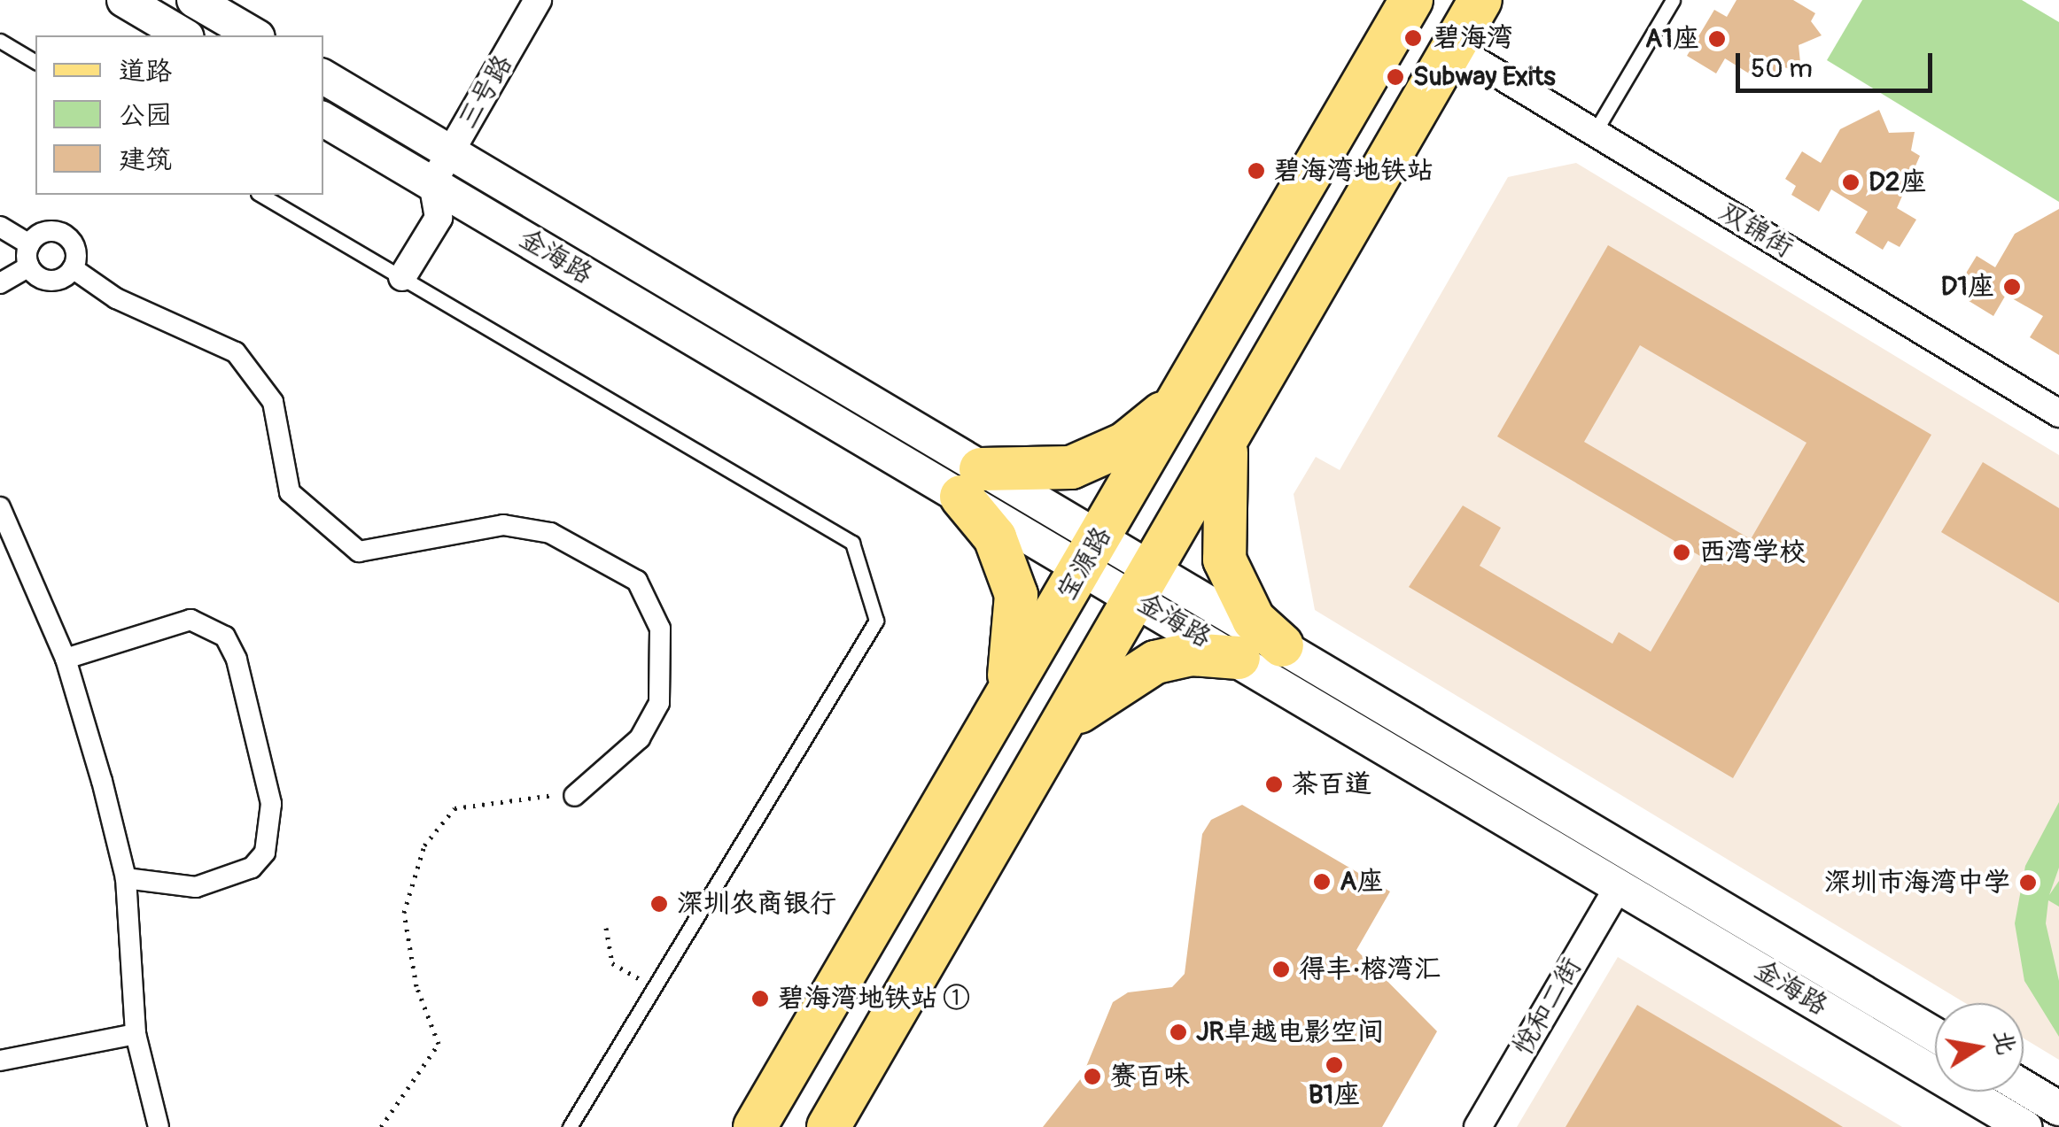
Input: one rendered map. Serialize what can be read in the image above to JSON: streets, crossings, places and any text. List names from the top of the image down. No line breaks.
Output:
{"streets":{"main road":["宝源路"],"street":["三号路","双锦街","金海路","悦和二街"]},"crossings":[["三号路","金海路"],["金海路","宝源路"],["金海路","悦和二街"]],"places":["碧海湾","A1座","Subway Exits","碧海湾地铁站","D2座","D1座","西湾学校","茶百道","A座","深圳市海湾中学","深圳农商银行","得丰·榕湾汇","碧海湾地铁站 ①","JR卓越电影空间","B1座","赛百味"],"legend":["道路","公园","建筑"],"scale_bar":"50 m","north":"right"}
